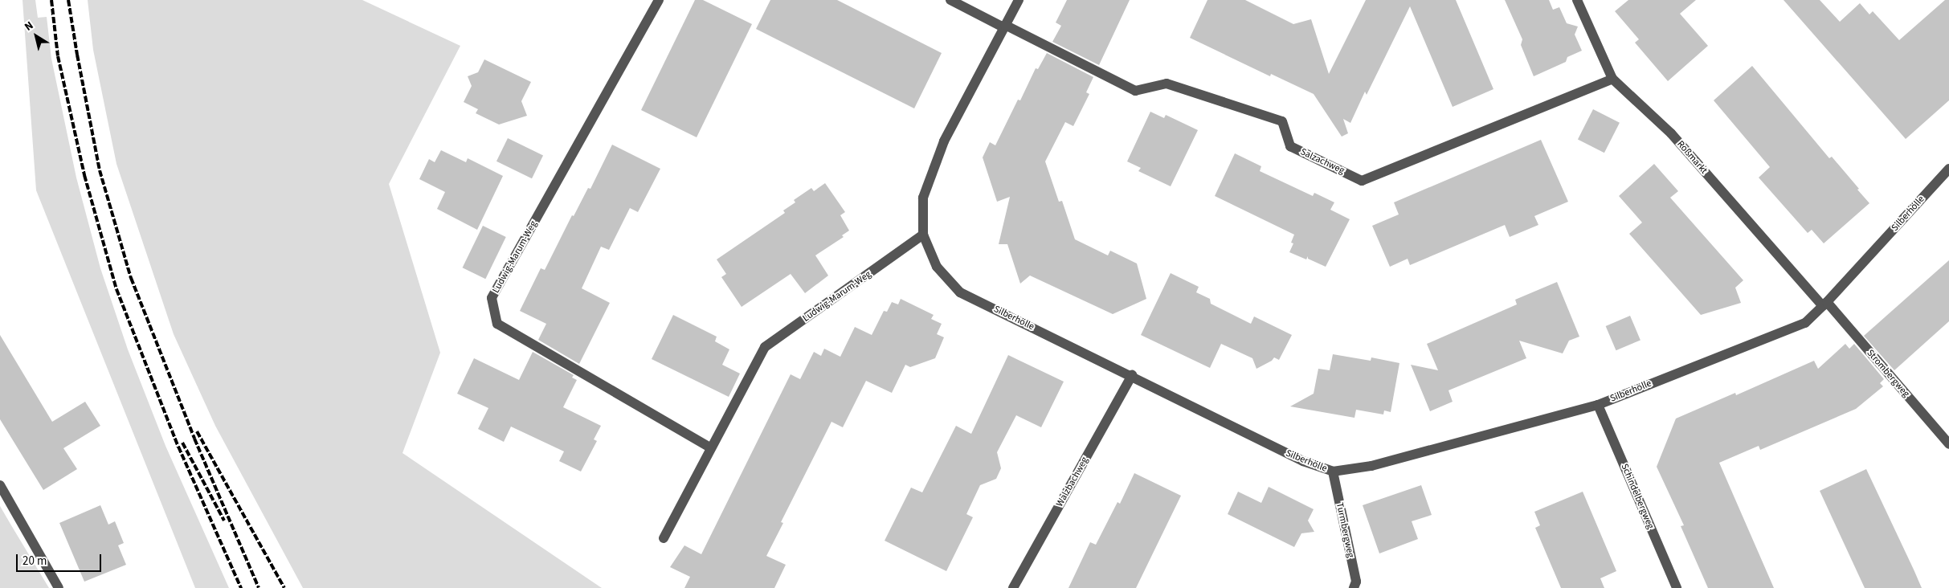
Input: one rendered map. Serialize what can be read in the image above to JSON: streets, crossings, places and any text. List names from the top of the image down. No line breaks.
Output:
{"streets":{"street":["Roßmarkt","Salzachweg","Silberhölle","Ludwig-Marum-Weg","Strombergweg","Walzbachweg","Schindelbergweg","Turmbergweg"]},"crossings":[["Roßmarkt","Salzachweg"],["Roßmarkt","Silberhölle"],["Roßmarkt","Strombergweg"],["Salzachweg","Silberhölle"],["Silberhölle","Ludwig-Marum-Weg"],["Silberhölle","Strombergweg"],["Silberhölle","Walzbachweg"],["Silberhölle","Schindelbergweg"],["Silberhölle","Turmbergweg"]],"scale_bar":"20 m","north":"top left"}
